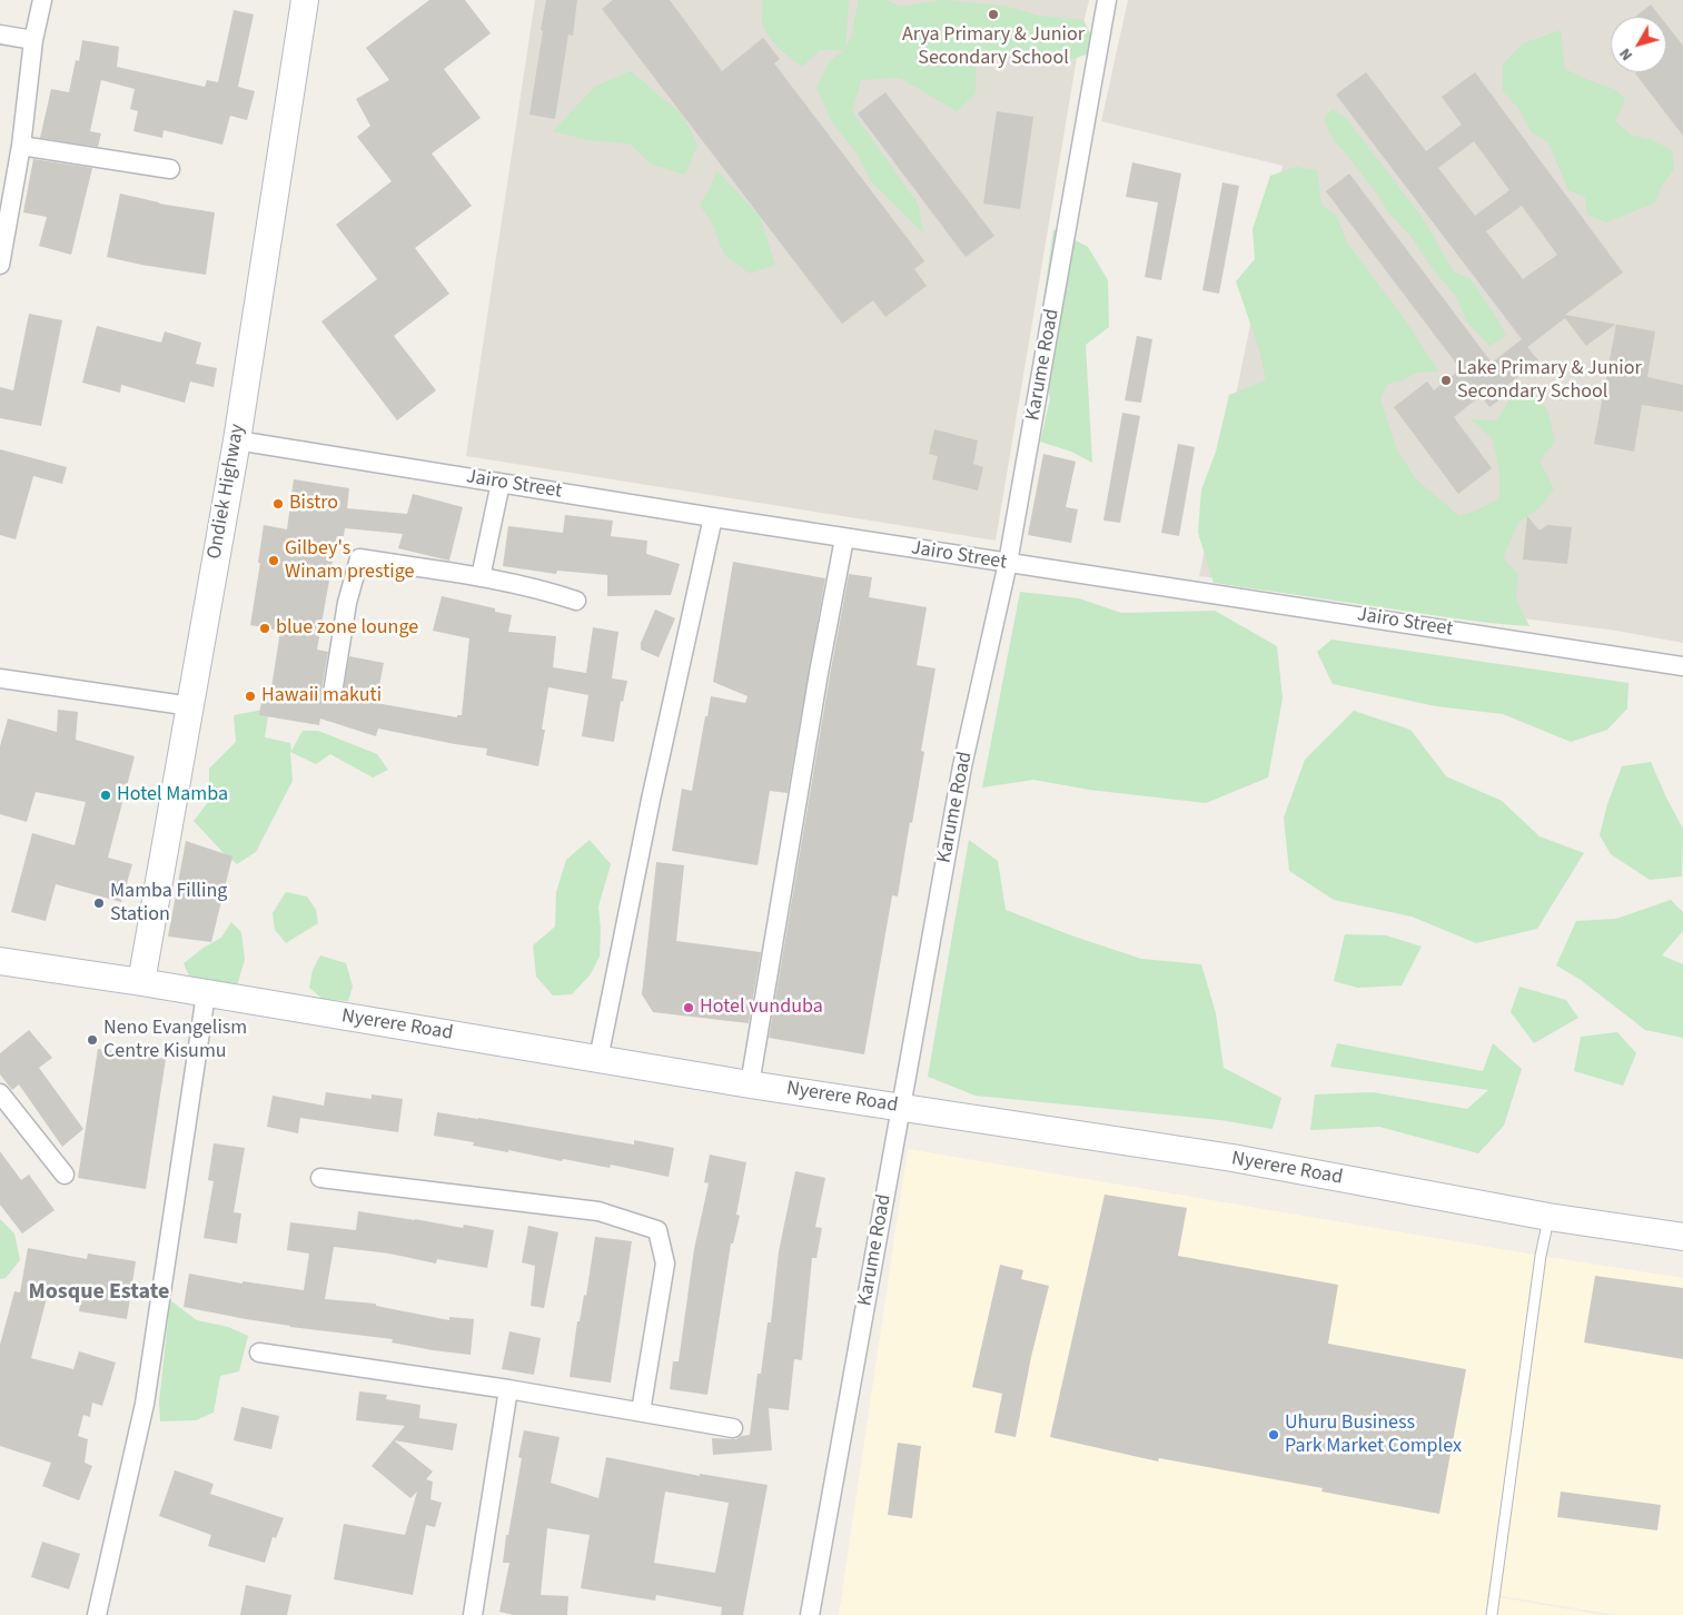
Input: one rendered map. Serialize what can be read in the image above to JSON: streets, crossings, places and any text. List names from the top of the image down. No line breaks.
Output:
{"streets":{"main road":["Ondiek Highway","Nyerere Road"],"street":["Karume Road","Jairo Street"]},"crossings":[["Karume Road","Jairo Street"],["Karume Road","Nyerere Road"],["Jairo Street","Ondiek Highway"],["Ondiek Highway","Nyerere Road"]],"districts":["Mosque Estate"],"places":["Arya Primary & Junior Secondary School","Lake Primary & Junior Secondary School","Bistro","Gilbey's Winam prestige","blue zone lounge","Hawaii makuti","Hotel Mamba","Mamba Filling Station","Hotel vunduba","Neno Evangelism Centre Kisumu","Uhuru Business Park Market Complex"],"north":"bottom left"}
